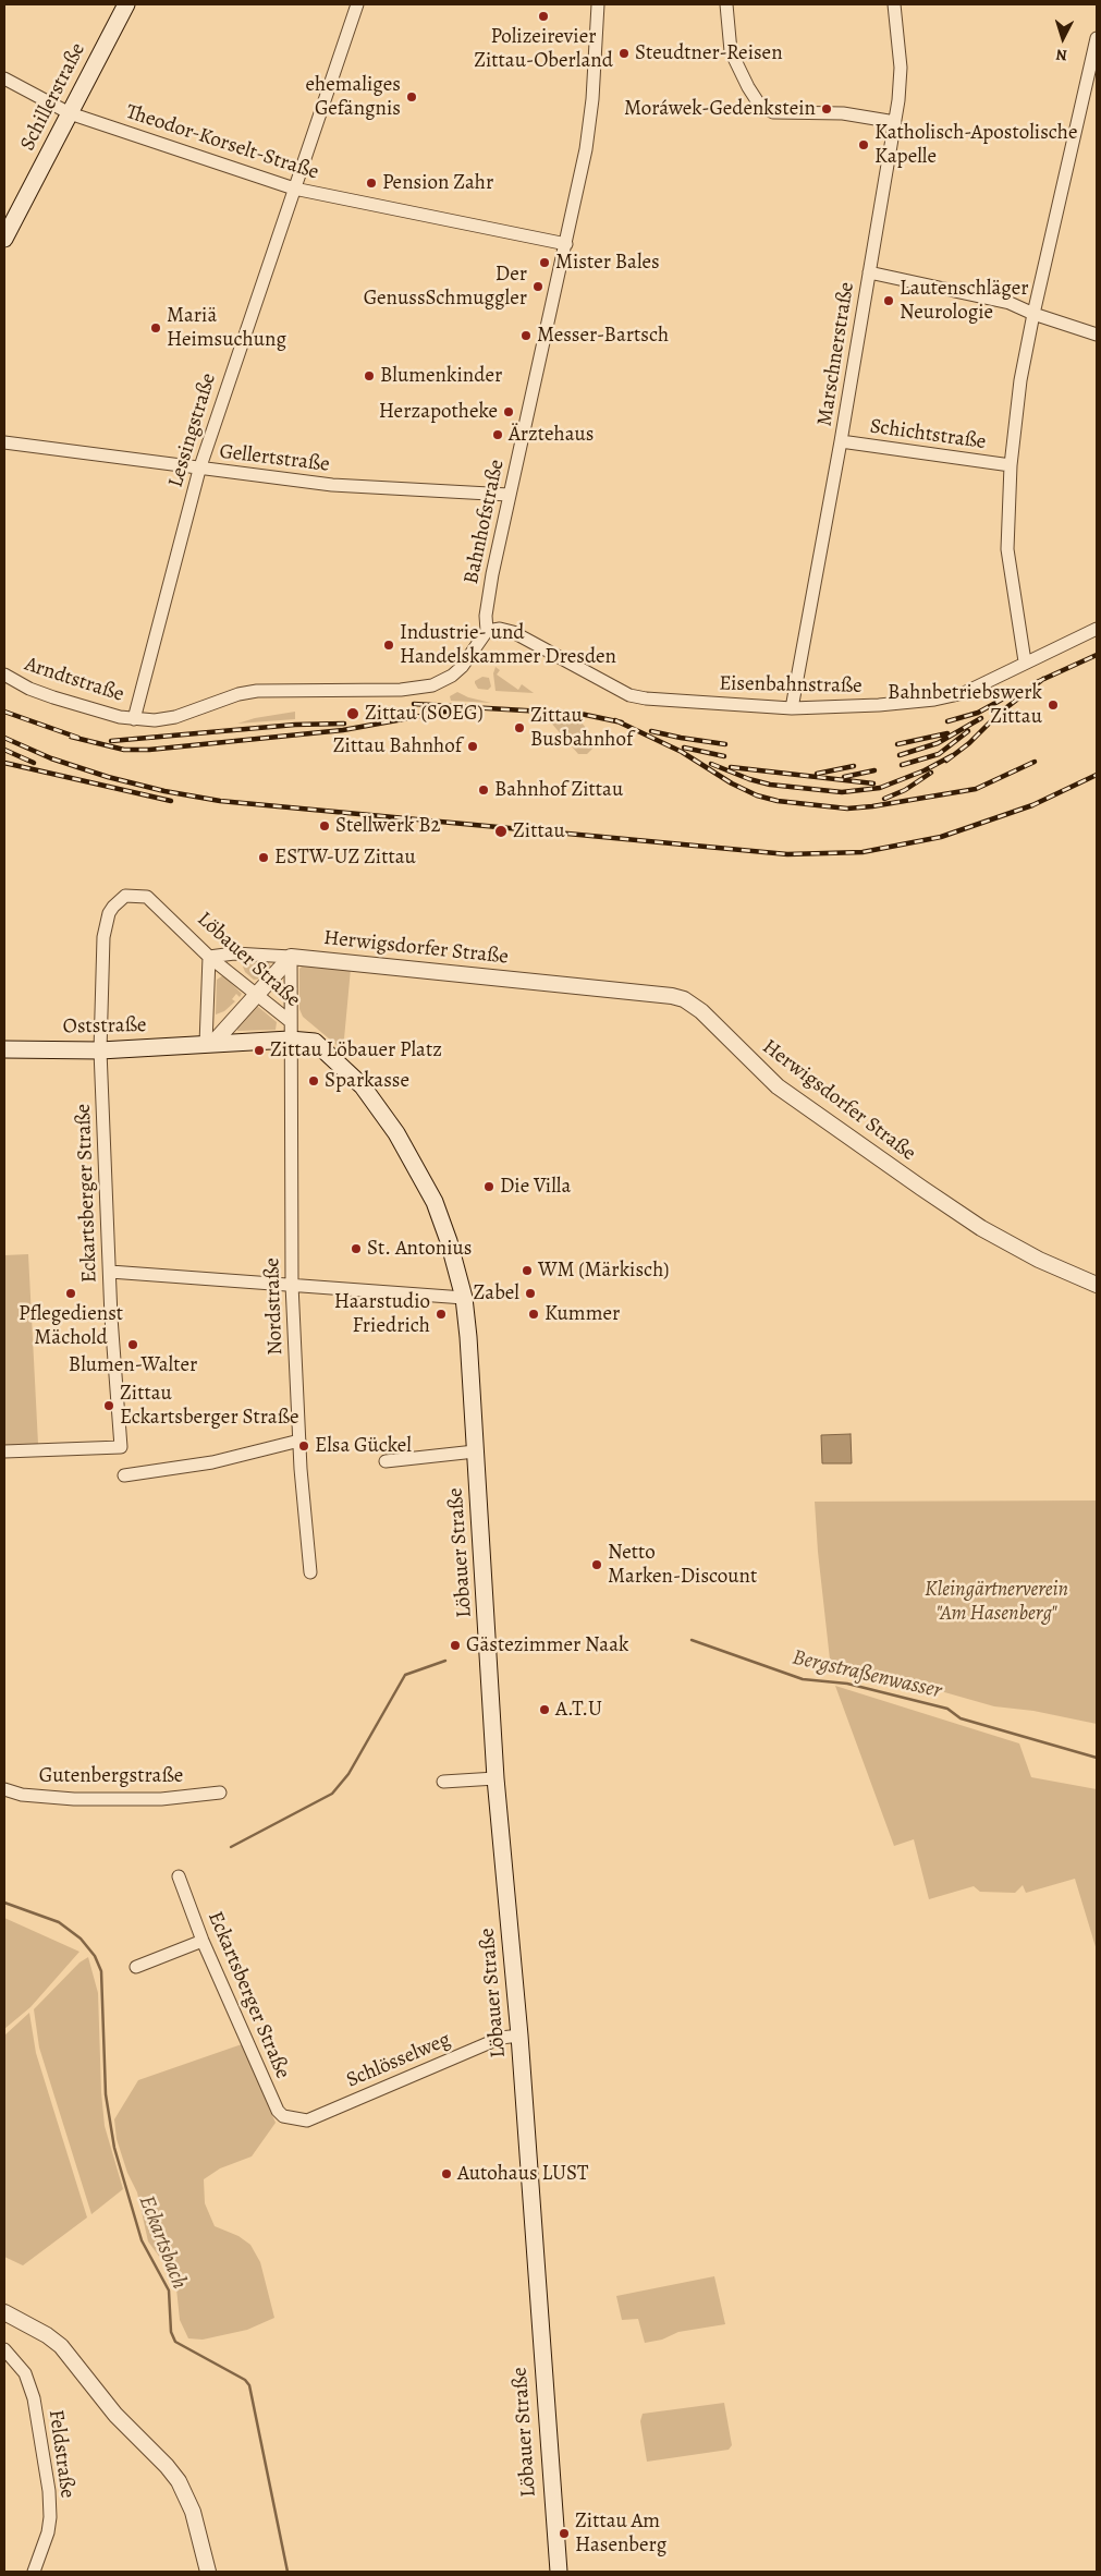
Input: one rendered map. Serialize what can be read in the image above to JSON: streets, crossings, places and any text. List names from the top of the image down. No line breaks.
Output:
{"streets":{"main road":["Schillerstraße","Löbauer Straße","Oststraße"],"street":["Theodor-Korselt-Straße","Marschnerstraße","Lessingstraße","Schichtstraße","Gellertstraße","Bahnhofstraße","Arndtstraße","Eisenbahnstraße","Herwigsdorfer Straße","Eckartsberger Straße","Nordstraße","Gutenbergstraße","Schlösselweg","Feldstraße"]},"crossings":[["Schillerstraße","Theodor-Korselt-Straße"],["Theodor-Korselt-Straße","Lessingstraße"],["Theodor-Korselt-Straße","Bahnhofstraße"],["Marschnerstraße","Schichtstraße"],["Marschnerstraße","Eisenbahnstraße"],["Lessingstraße","Gellertstraße"],["Lessingstraße","Arndtstraße"],["Gellertstraße","Bahnhofstraße"],["Bahnhofstraße","Eisenbahnstraße"],["Löbauer Straße","Oststraße"],["Löbauer Straße","Eckartsberger Straße"],["Löbauer Straße","Nordstraße"],["Löbauer Straße","Schlösselweg"],["Oststraße","Eckartsberger Straße"],["Oststraße","Nordstraße"],["Eckartsberger Straße","Schlösselweg"]],"water":["Bergstraßenwasser","Eckartsbach"],"parks":["Kleingärtnerverein \"Am Hasenberg\""],"places":["Polizeirevier Zittau-Oberland","Steudtner-Reisen","ehemaliges Gefängnis","Moráwek-Gedenkstein","Katholisch-Apostolische Kapelle","Pension Zahr","Mister Bales","Der GenussSchmuggler","Lautenschläger Neurologie","Mariä Heimsuchung","Messer-Bartsch","Blumenkinder","Herzapotheke","Ärztehaus","Industrie- und Handelskammer Dresden","Bahnbetriebswerk Zittau","Zittau (SOEG)","Zittau Busbahnhof","Zittau Bahnhof","Bahnhof Zittau","Stellwerk B2","Zittau","ESTW-UZ Zittau","Zittau Löbauer Platz","Sparkasse","Die Villa","St. Antonius","WM (Märkisch)","Pflegedienst Mächold","Zabel","Haarstudio Friedrich","Kummer","Blumen-Walter","Zittau Eckartsberger Straße","Elsa Gückel","Netto Marken-Discount","Gästezimmer Naak","A.T.U","Autohaus LUST","Zittau Am Hasenberg"],"north":"bottom"}
